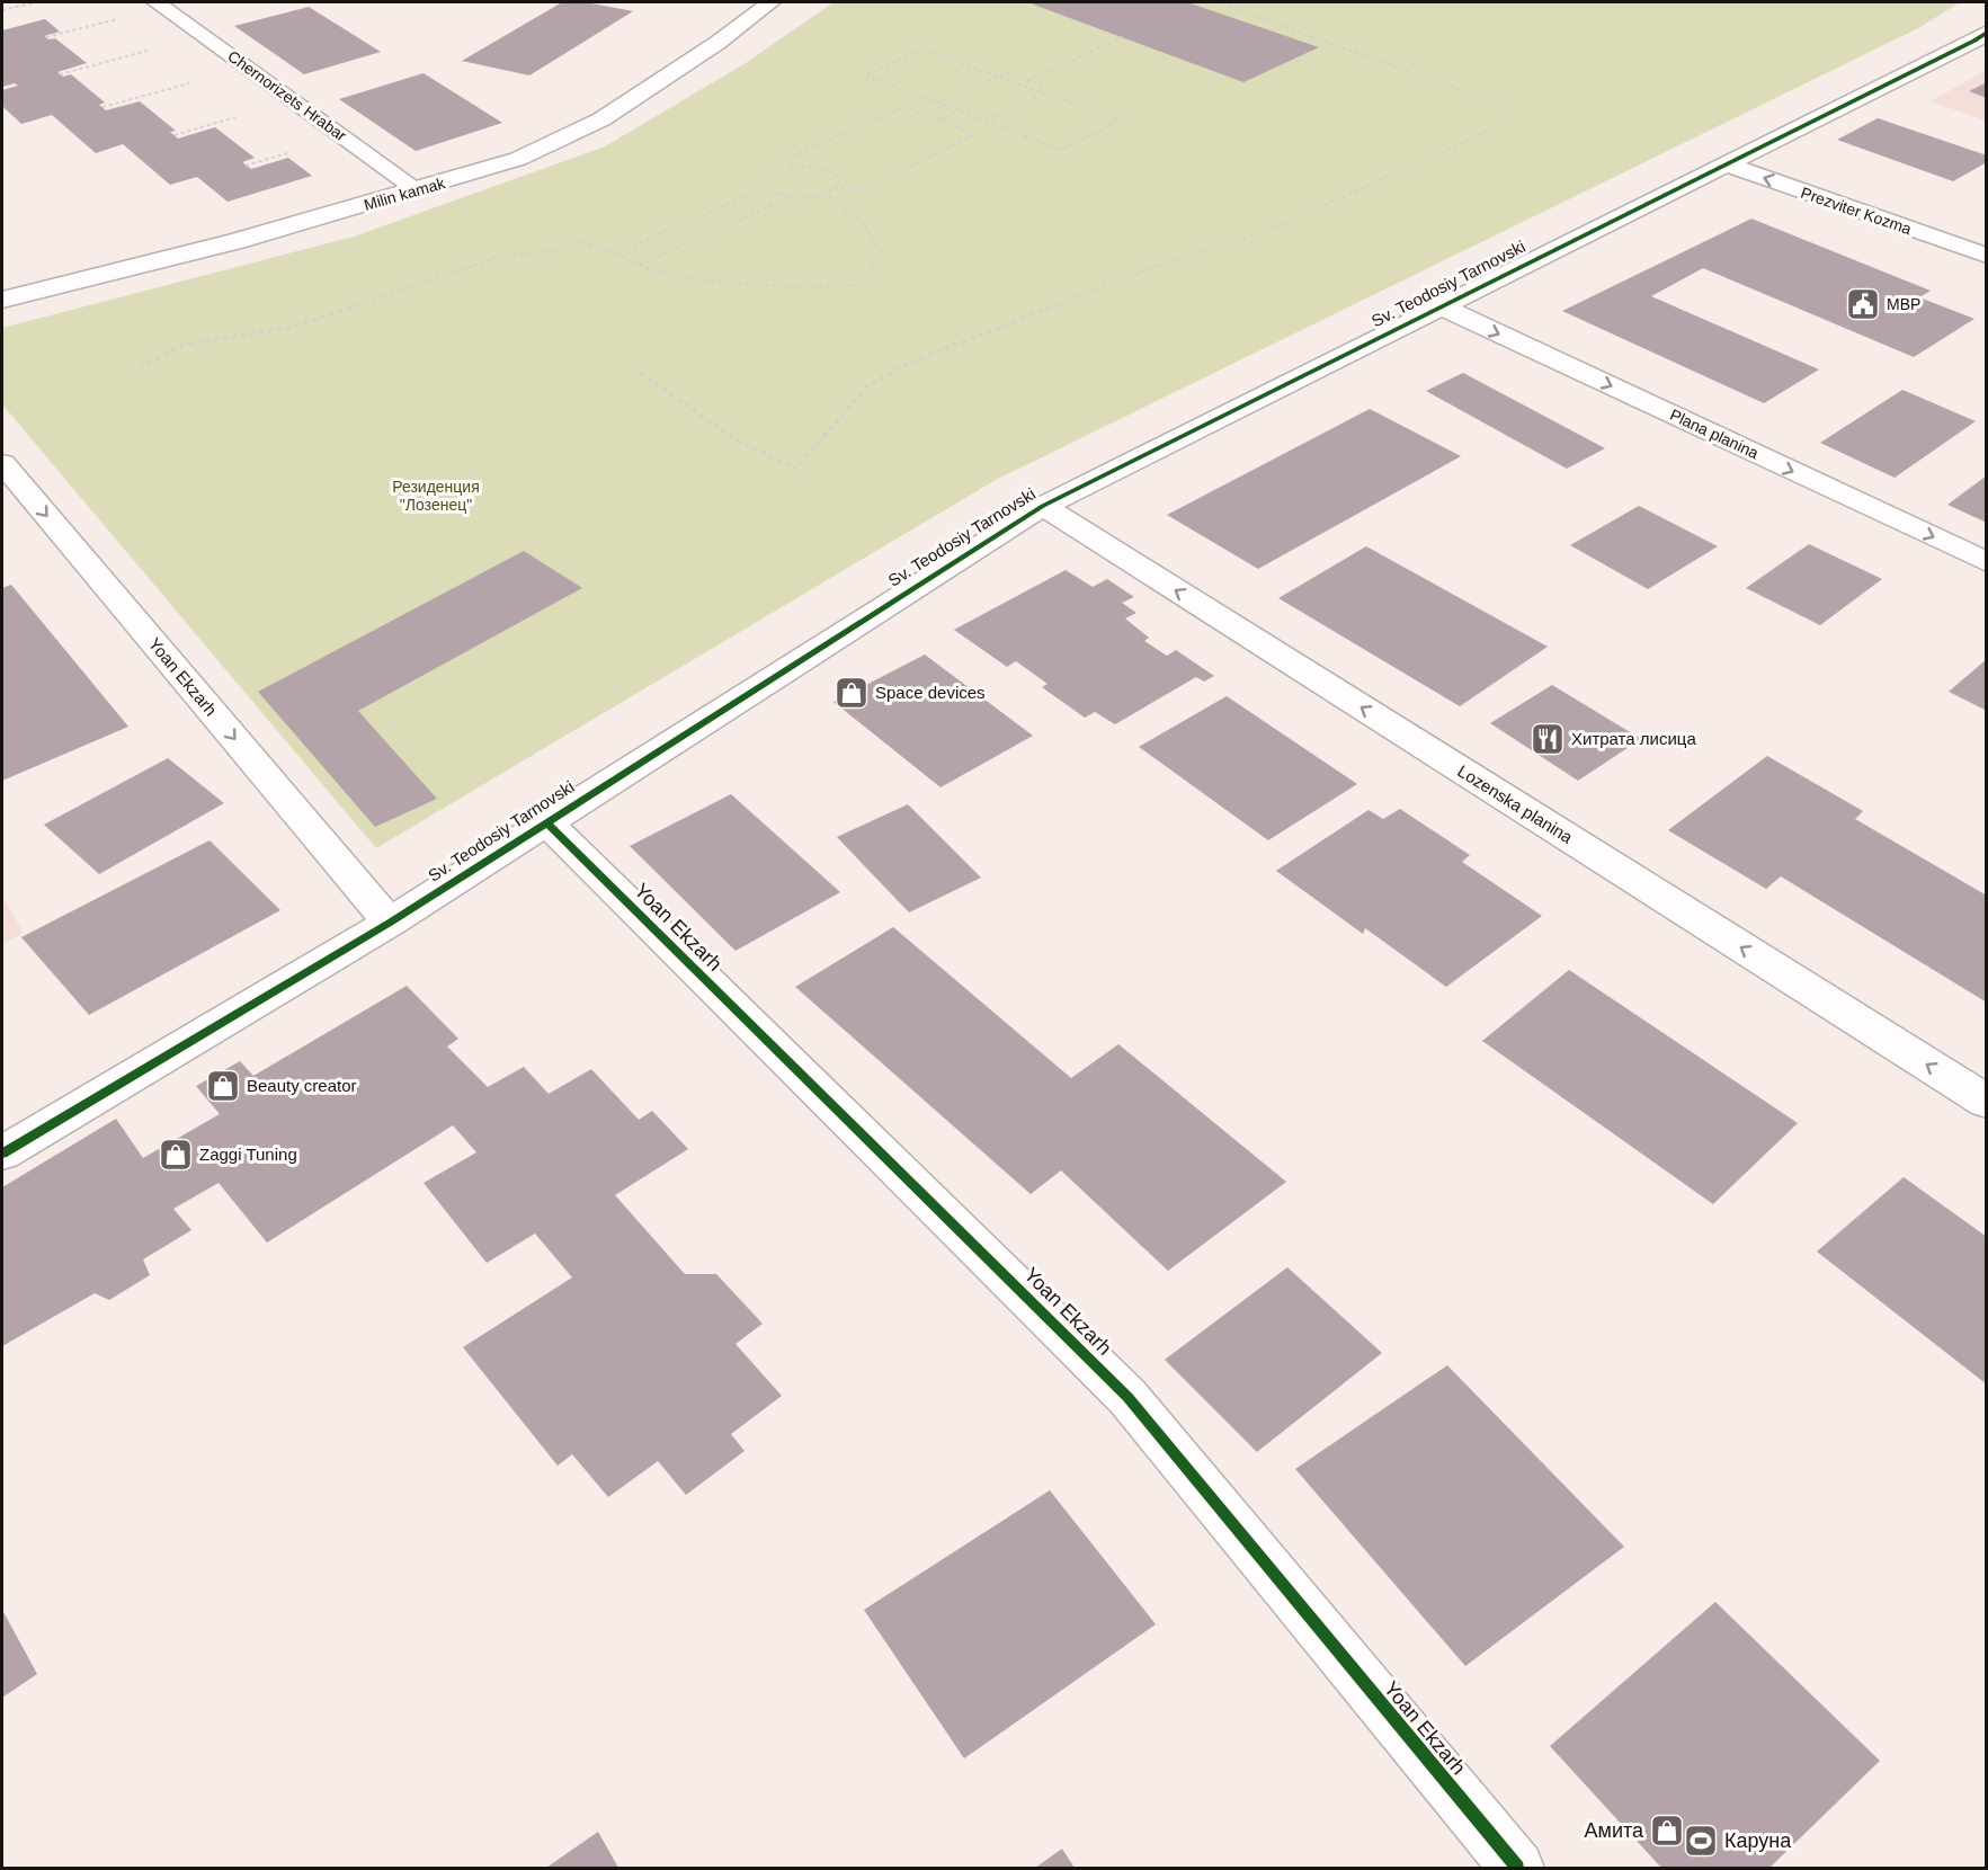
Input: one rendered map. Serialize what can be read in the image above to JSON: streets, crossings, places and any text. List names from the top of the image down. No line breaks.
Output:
{"streets":{"street":["Chernorizets Hrabar","Milin kamak","Prezviter Kozma","Sv. Teodosiy Tarnovski","Plana planina","Yoan Ekzarh","Lozenska planina"]},"crossings":[["Chernorizets Hrabar","Milin kamak"],["Prezviter Kozma","Sv. Teodosiy Tarnovski"],["Sv. Teodosiy Tarnovski","Plana planina"],["Sv. Teodosiy Tarnovski","Yoan Ekzarh"],["Sv. Teodosiy Tarnovski","Lozenska planina"]],"one_way":["Prezviter Kozma","Plana planina","Lozenska planina"],"parks":["Резиденция \"Лозенец\""],"places":{"public building":["МВР"],"shop":["Space devices","Beauty creator","Zaggi Tuning","Амита"],"restaurant":["Хитрата лисица"],"sports":["Каруна"]}}
